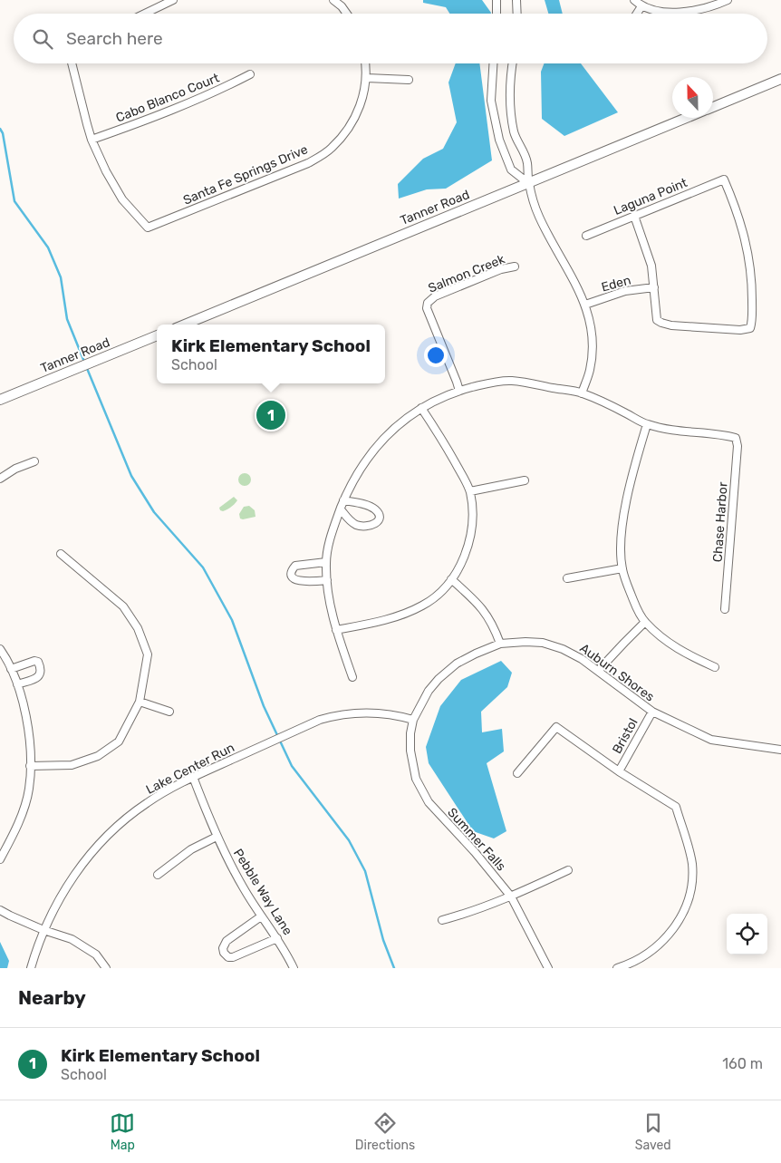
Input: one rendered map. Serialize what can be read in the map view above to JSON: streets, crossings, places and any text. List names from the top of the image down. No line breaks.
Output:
{"streets":{"main road":["Tanner Road"],"street":["Cabo Blanco Court","Santa Fe Springs Drive","Laguna Point","Salmon Creek","Eden","Chase Harbor","Auburn Shores","Bristol","Lake Center Run","Summer Falls","Pebble Way Lane"]},"crossings":[["Cabo Blanco Court","Santa Fe Springs Drive"],["Laguna Point","Eden"],["Auburn Shores","Bristol"],["Auburn Shores","Lake Center Run"],["Auburn Shores","Summer Falls"],["Lake Center Run","Summer Falls"],["Lake Center Run","Pebble Way Lane"]],"north":"top","page":{"search":"Search here","popup":["Kirk Elementary School","School"],"pins":"1","heading":"Nearby","list":[{"mark":"1","name":"Kirk Elementary School","note":"School","value":"160 m"}],"nav":["Map","Directions","Saved"]}}
